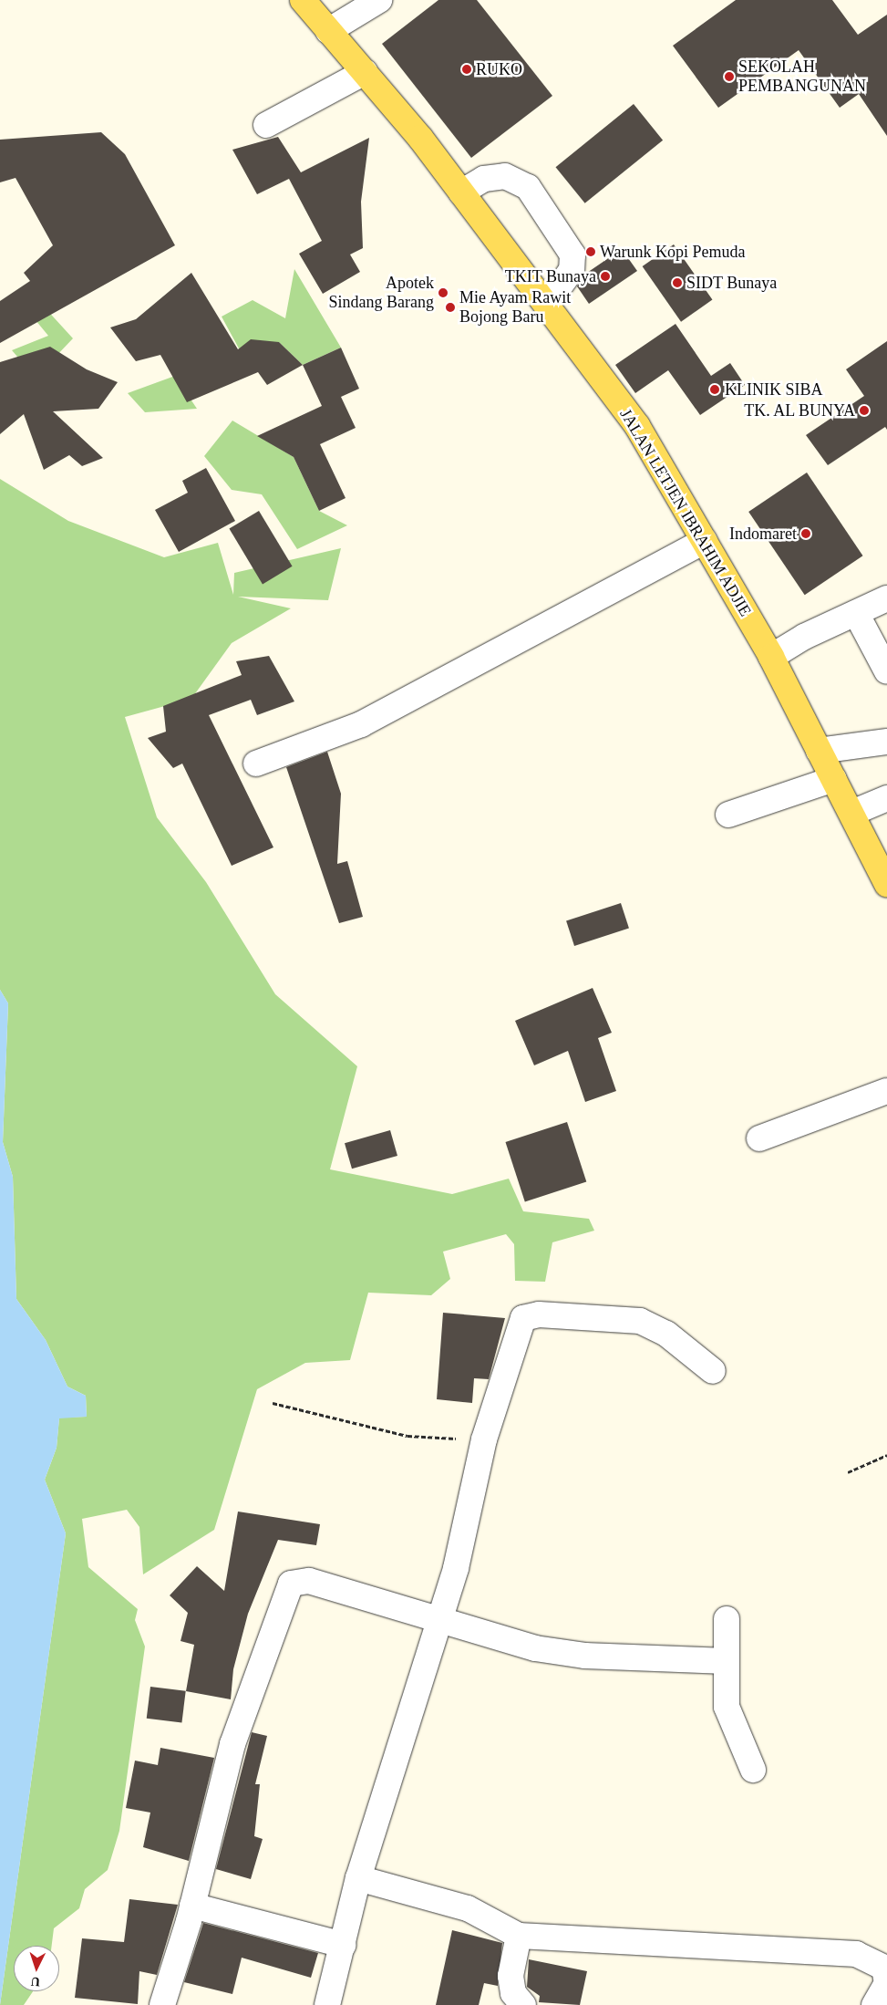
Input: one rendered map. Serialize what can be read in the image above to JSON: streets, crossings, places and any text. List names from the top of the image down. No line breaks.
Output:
{"streets":{"main road":["JALAN LETJEN IBRAHIM ADJIE"]},"places":["RUKO","SEKOLAH PEMBANGUNAN","Warunk Kopi Pemuda","TKIT Bunaya","SIDT Bunaya","Apotek Sindang Barang","Mie Ayam Rawit Bojong Baru","KLINIK SIBA","TK. AL BUNYA","Indomaret"],"north":"bottom"}
